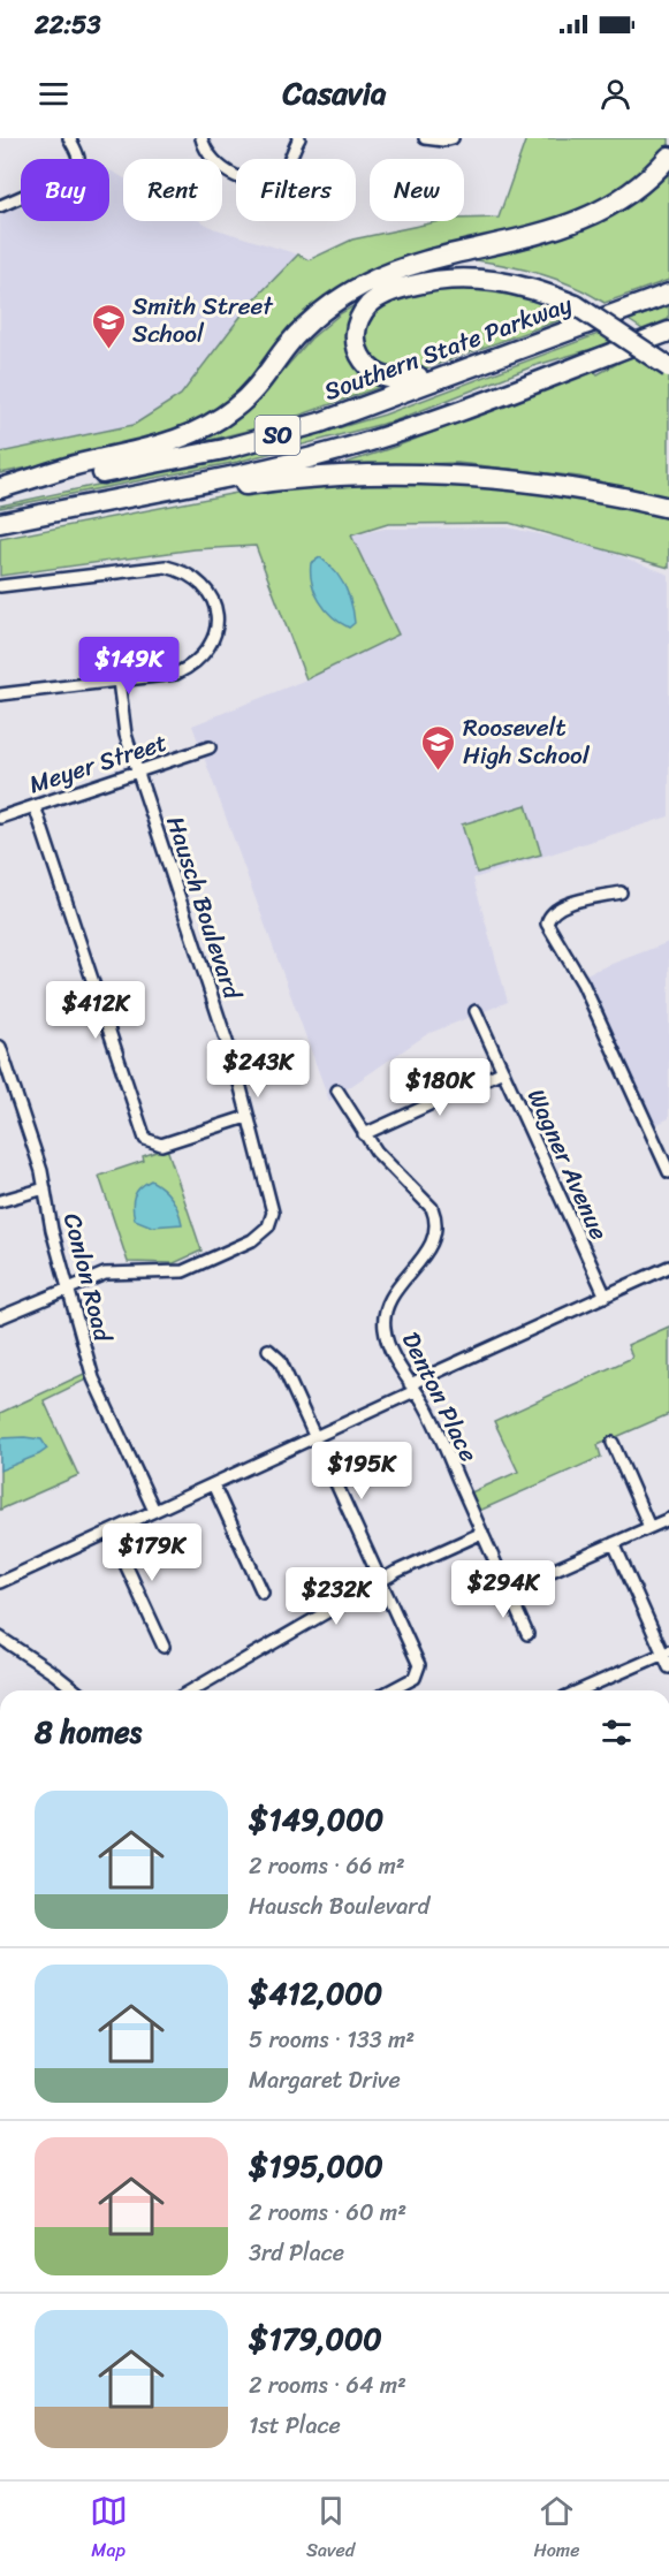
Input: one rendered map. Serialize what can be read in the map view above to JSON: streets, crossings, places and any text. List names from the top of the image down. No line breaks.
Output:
{"streets":{"highway":["Southern State Parkway","SO"],"street":["Meyer Street","Hausch Boulevard","Wagner Avenue","Conlon Road","Denton Place"]},"crossings":[["Meyer Street","Hausch Boulevard"],["Hausch Boulevard","Conlon Road"]],"places":{"school or university":["Smith Street School","Roosevelt High School"]},"page":{"status":"22:53","header":"Casavia","chip":["Buy","Rent","Filters","New"],"price":["$149K","$412K","$243K","$180K","$195K","$179K","$294K","$232K"],"heading":"8 homes","list":[{"name":"$149,000","note":"2 rooms · 66 m² · Hausch Boulevard"},{"name":"$412,000","note":"5 rooms · 133 m² · Margaret Drive"},{"name":"$195,000","note":"2 rooms · 60 m² · 3rd Place"},{"name":"$179,000","note":"2 rooms · 64 m² · 1st Place"}],"tabs":["Map","Saved","Home"]}}
